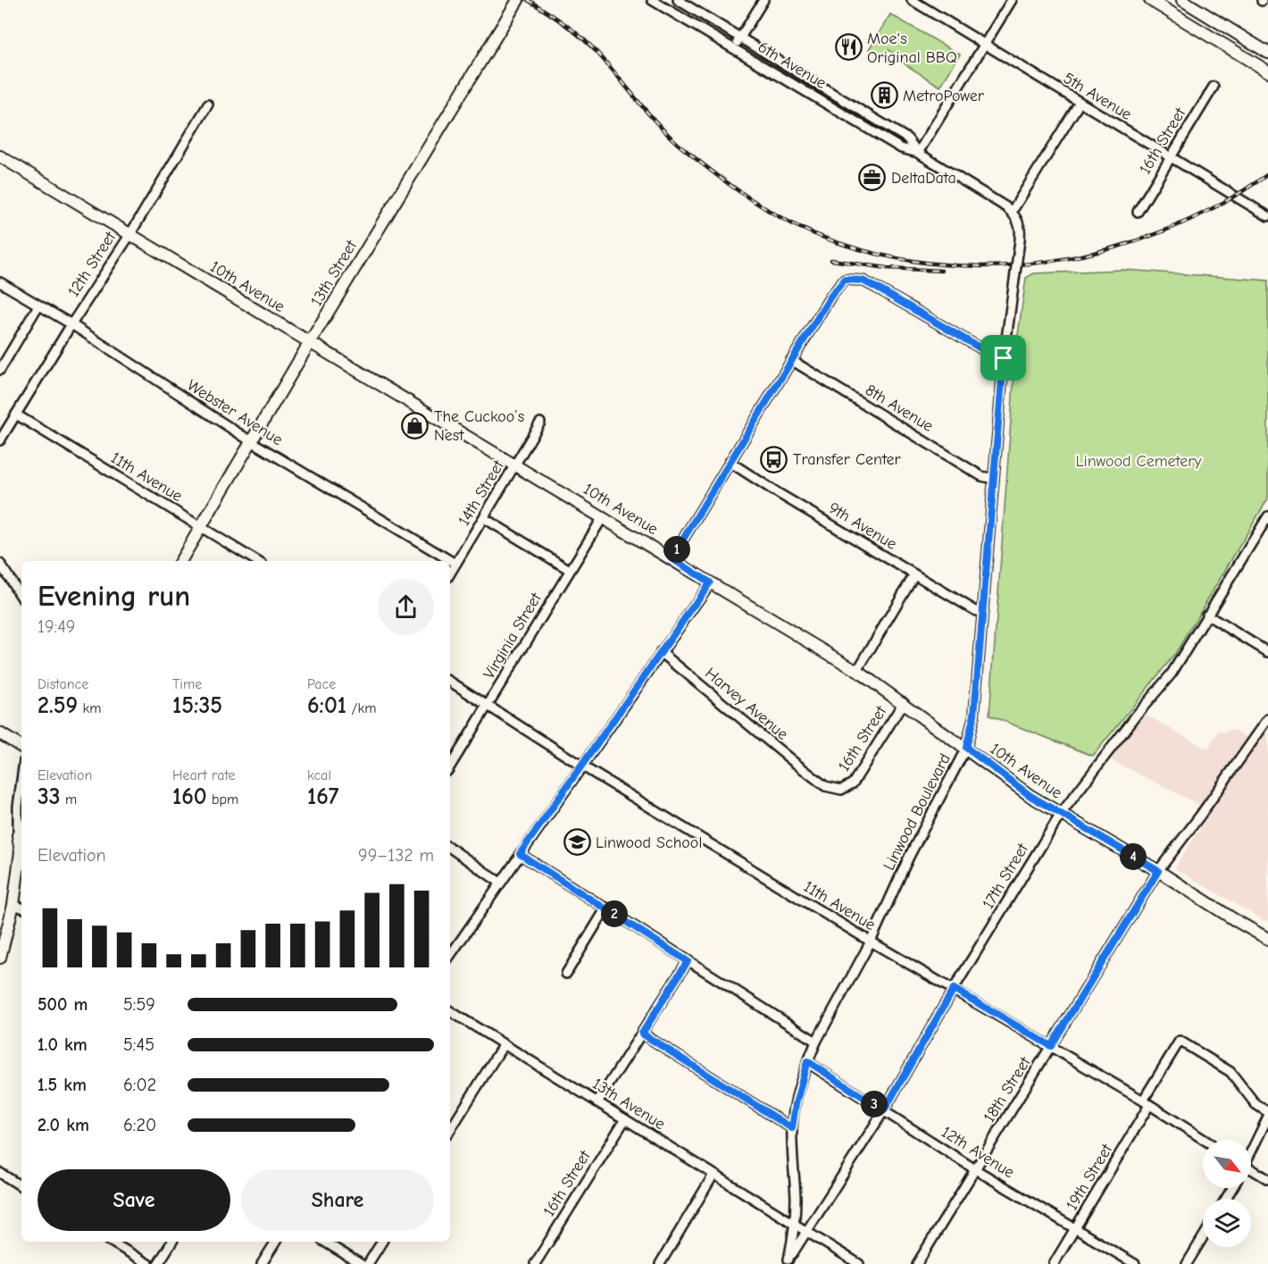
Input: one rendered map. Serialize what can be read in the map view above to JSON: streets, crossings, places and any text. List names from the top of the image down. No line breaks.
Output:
{"streets":{"main road":["13th Street","10th Avenue"],"street":["6th Avenue","5th Avenue","16th Street","12th Street","8th Avenue","Webster Avenue","11th Avenue","14th Street","9th Avenue","Virginia Street","Harvey Avenue","Linwood Boulevard","17th Street","18th Street","13th Avenue","12th Avenue","19th Street"]},"crossings":[["6th Avenue","Linwood Boulevard"],["5th Avenue","16th Street"],["16th Street","10th Avenue"],["16th Street","Harvey Avenue"],["16th Street","13th Avenue"],["12th Street","10th Avenue"],["12th Street","Webster Avenue"],["12th Street","11th Avenue"],["13th Street","10th Avenue"],["13th Street","Webster Avenue"],["13th Street","11th Avenue"],["10th Avenue","14th Street"],["10th Avenue","Virginia Street"],["10th Avenue","Linwood Boulevard"],["10th Avenue","17th Street"],["10th Avenue","18th Street"],["8th Avenue","Linwood Boulevard"],["Webster Avenue","14th Street"],["11th Avenue","Virginia Street"],["11th Avenue","Linwood Boulevard"],["11th Avenue","17th Street"],["11th Avenue","18th Street"],["11th Avenue","19th Street"],["9th Avenue","Linwood Boulevard"],["Linwood Boulevard","13th Avenue"],["Linwood Boulevard","12th Avenue"],["17th Street","13th Avenue"],["17th Street","12th Avenue"],["18th Street","12th Avenue"],["12th Avenue","19th Street"]],"parks":["Linwood Cemetery"],"places":{"restaurant":["Moe's Original BBQ"],"building":["MetroPower"],"office":["DeltaData"],"shop":["The Cuckoo’s Nest"],"bus stop":["Transfer Center"],"school or university":["Linwood School"]},"north":"bottom right","page":{"pins":["1","4","2","3"],"heading":["Evening run","19:49"],"stats":[["Distance","2.59 km"],["Time","15:35"],["Pace","6:01 /km"],["Elevation","33 m"],["Heart rate","160 bpm"],["kcal","167"]],"chart":["Elevation","99–132 m"],"list":[{"name":"500 m","note":"5:59"},{"name":"1.0 km","note":"5:45"},{"name":"1.5 km","note":"6:02"},{"name":"2.0 km","note":"6:20"}],"buttons":["Save","Share"]}}
